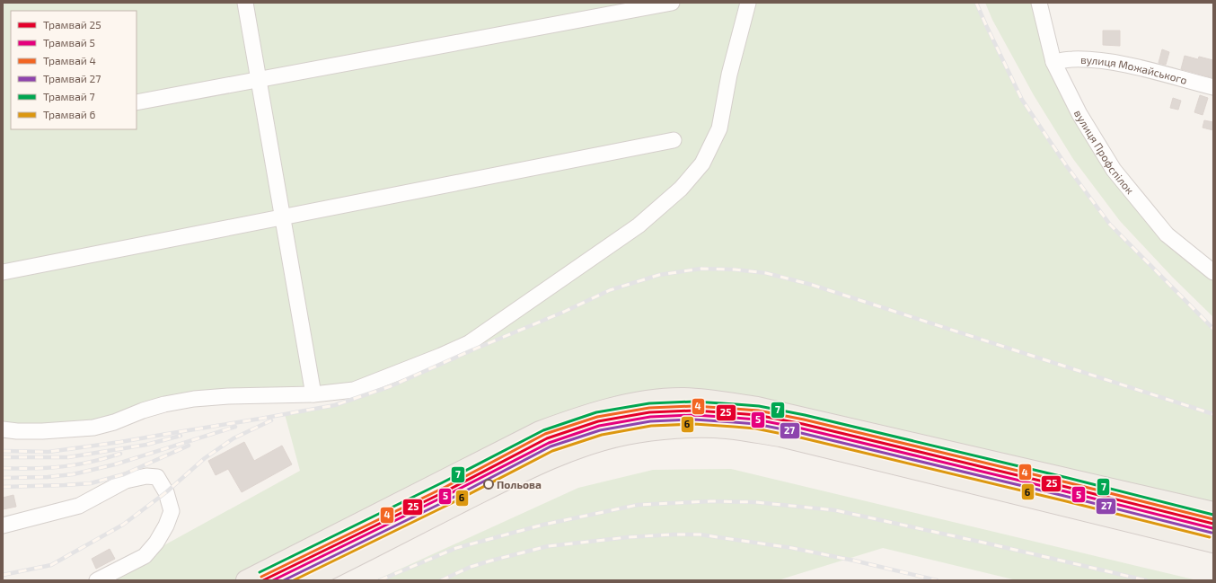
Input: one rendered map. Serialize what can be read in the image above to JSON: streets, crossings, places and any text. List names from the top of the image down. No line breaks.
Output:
{"streets":{"street":["вулиця Можайського","вулиця Профспілок"]},"crossings":[["вулиця Можайського","вулиця Профспілок"]],"places":["Польова"],"lines":["tram line 7","tram line 4","tram line 25","tram line 5","tram line 27","tram line 6"],"legend":["Трамвай 25","Трамвай 5","Трамвай 4","Трамвай 27","Трамвай 7","Трамвай 6"]}
